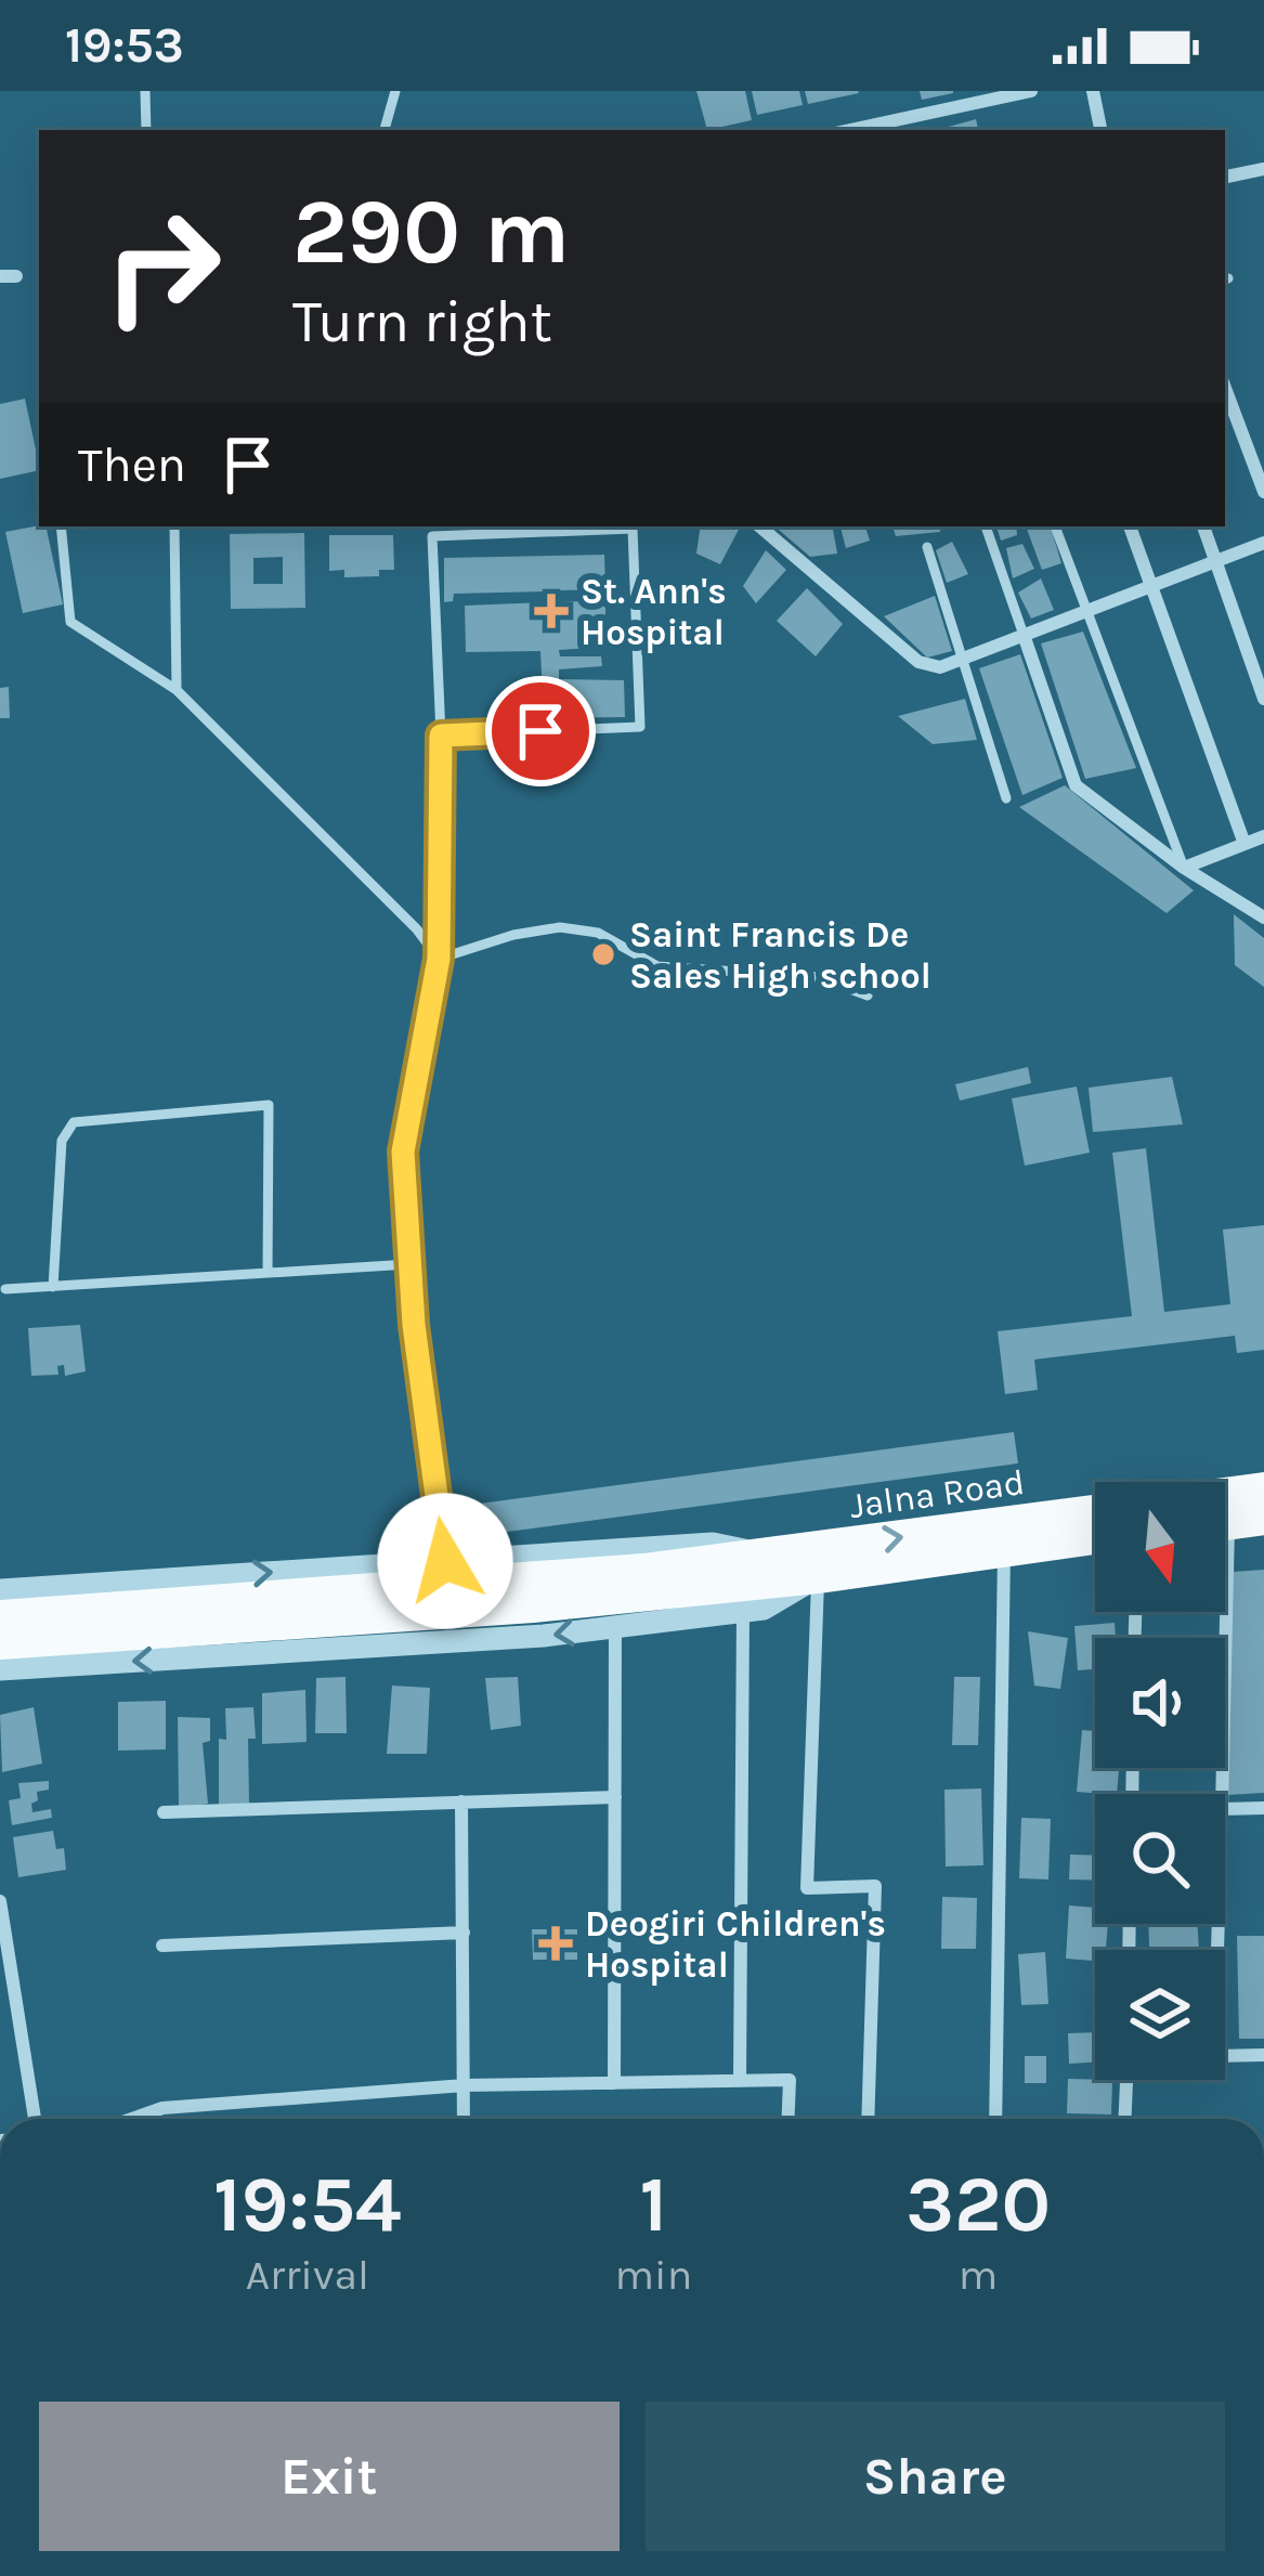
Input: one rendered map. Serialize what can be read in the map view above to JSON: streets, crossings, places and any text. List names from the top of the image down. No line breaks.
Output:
{"streets":{"highway":["Jalna Road"]},"places":{"health":["St. Ann's Hospital","Deogiri Children's Hospital"],"other":["Saint Francis De Sales High school"]},"north":"bottom","page":{"status":"19:53","turn":["290 m","Turn right"],"then":"Then","eta":["19:54","Arrival","1","min","320","m"],"buttons":["Exit","Share"]}}
